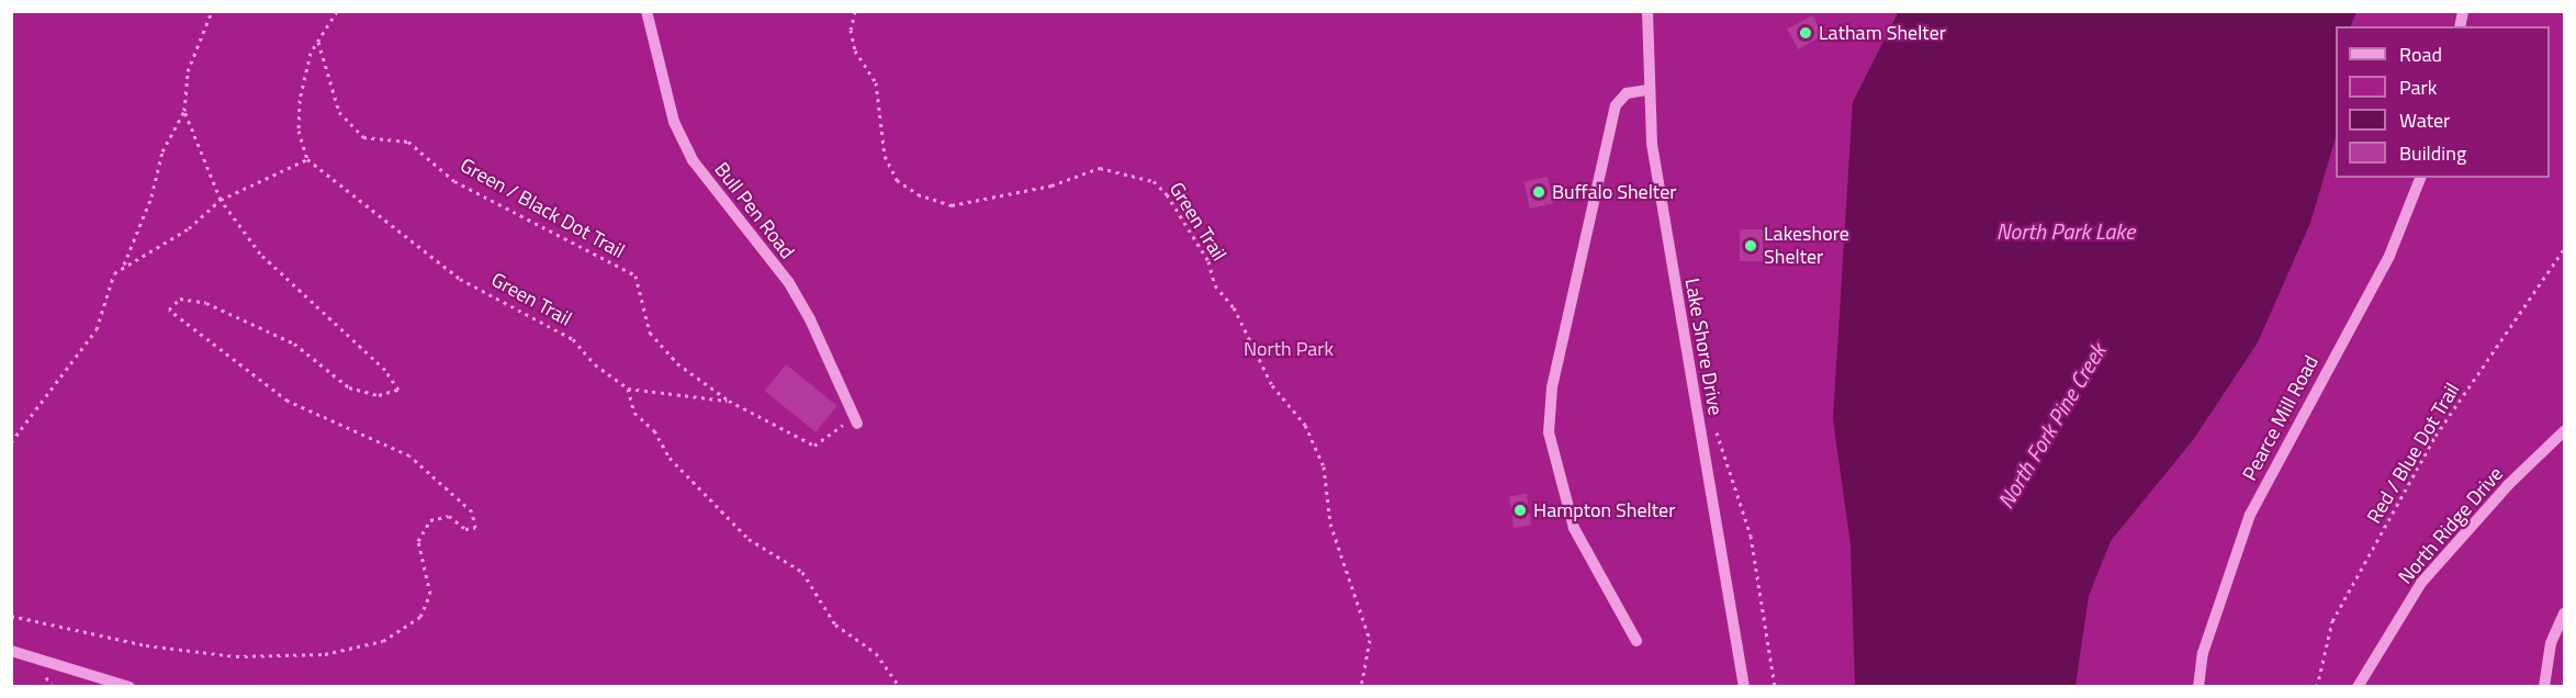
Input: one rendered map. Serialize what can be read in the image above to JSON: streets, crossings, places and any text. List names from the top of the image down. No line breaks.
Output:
{"streets":{"street":["Bull Pen Road","Lake Shore Drive","Pearce Mill Road","North Ridge Drive"],"path":["Green / Black Dot Trail","Green Trail","Red / Blue Dot Trail"]},"crossings":[["Green / Black Dot Trail","Bull Pen Road"]],"water":["North Park Lake","North Fork Pine Creek"],"parks":["North Park"],"places":["Latham Shelter","Buffalo Shelter","Lakeshore Shelter","Hampton Shelter"],"legend":["Road","Park","Water","Building"]}
